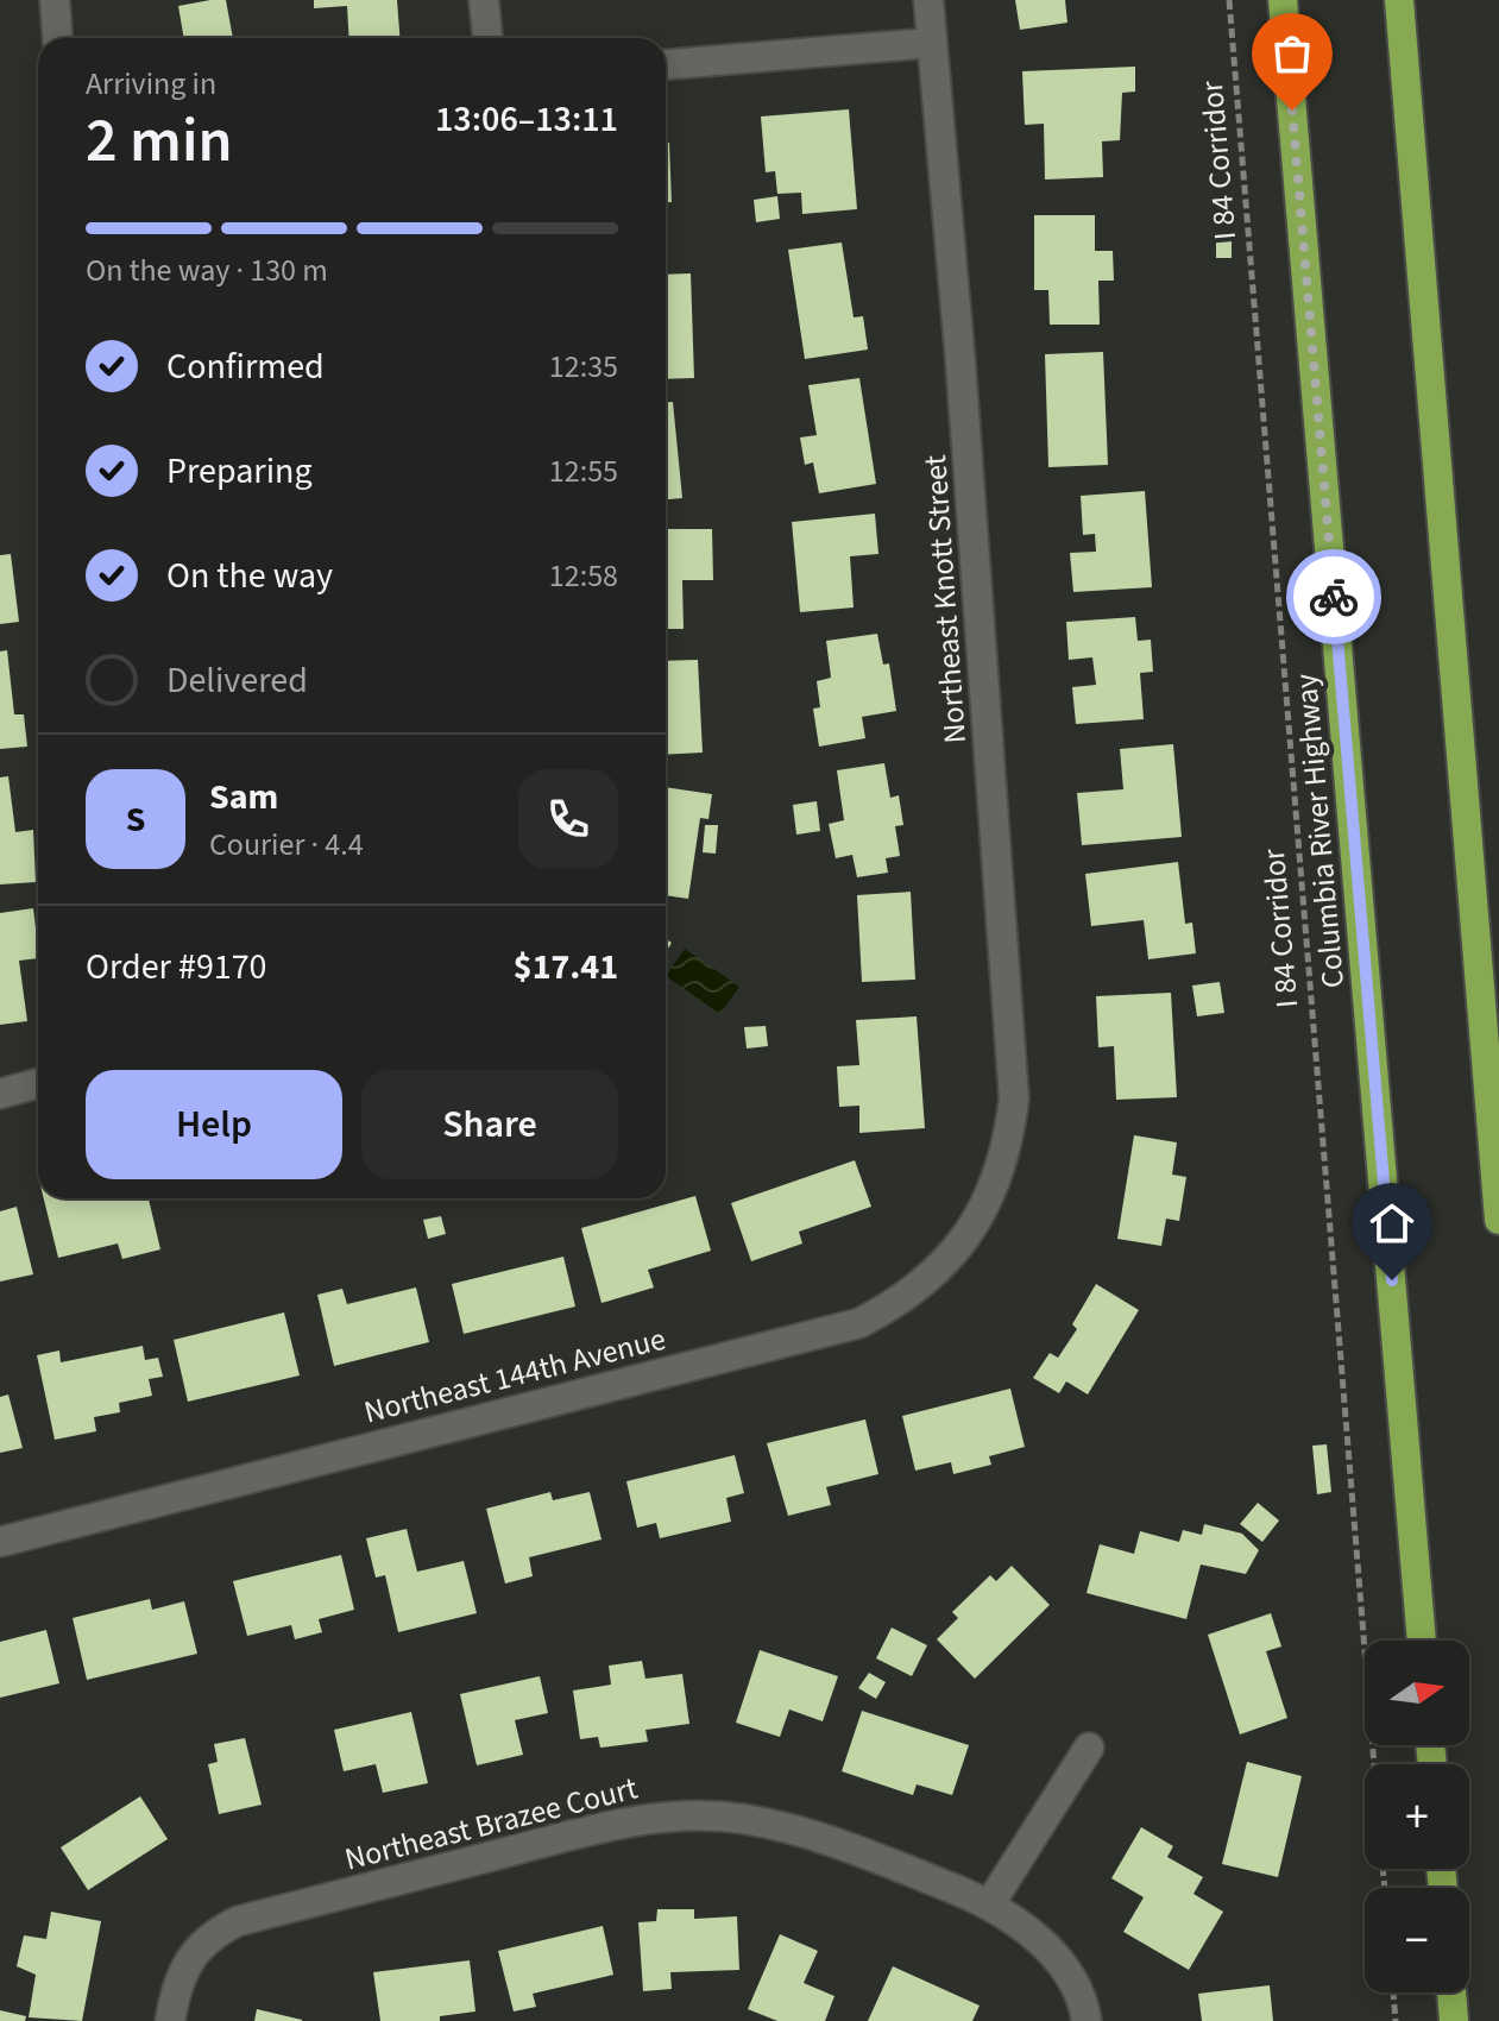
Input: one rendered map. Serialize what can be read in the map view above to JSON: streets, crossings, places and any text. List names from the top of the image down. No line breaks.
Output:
{"streets":{"highway":["Columbia River Highway"],"street":["Northeast Knott Street","Northeast 144th Avenue","Northeast Brazee Court"],"path":["I 84 Corridor"]},"crossings":[["Northeast Knott Street","Northeast 144th Avenue"]],"north":"right","page":{"heading":["2 min","Arriving in","13:06–13:11"],"panel":["Sam","Courier · 4.4","Order #9170","$17.41"],"bar":"On the way · 130 m","list":[["Confirmed","12:35"],["Preparing","12:55"],["On the way","12:58"],"Delivered"],"round":"S","buttons":["Help","Share"],"map_buttons":["+","−"]}}
